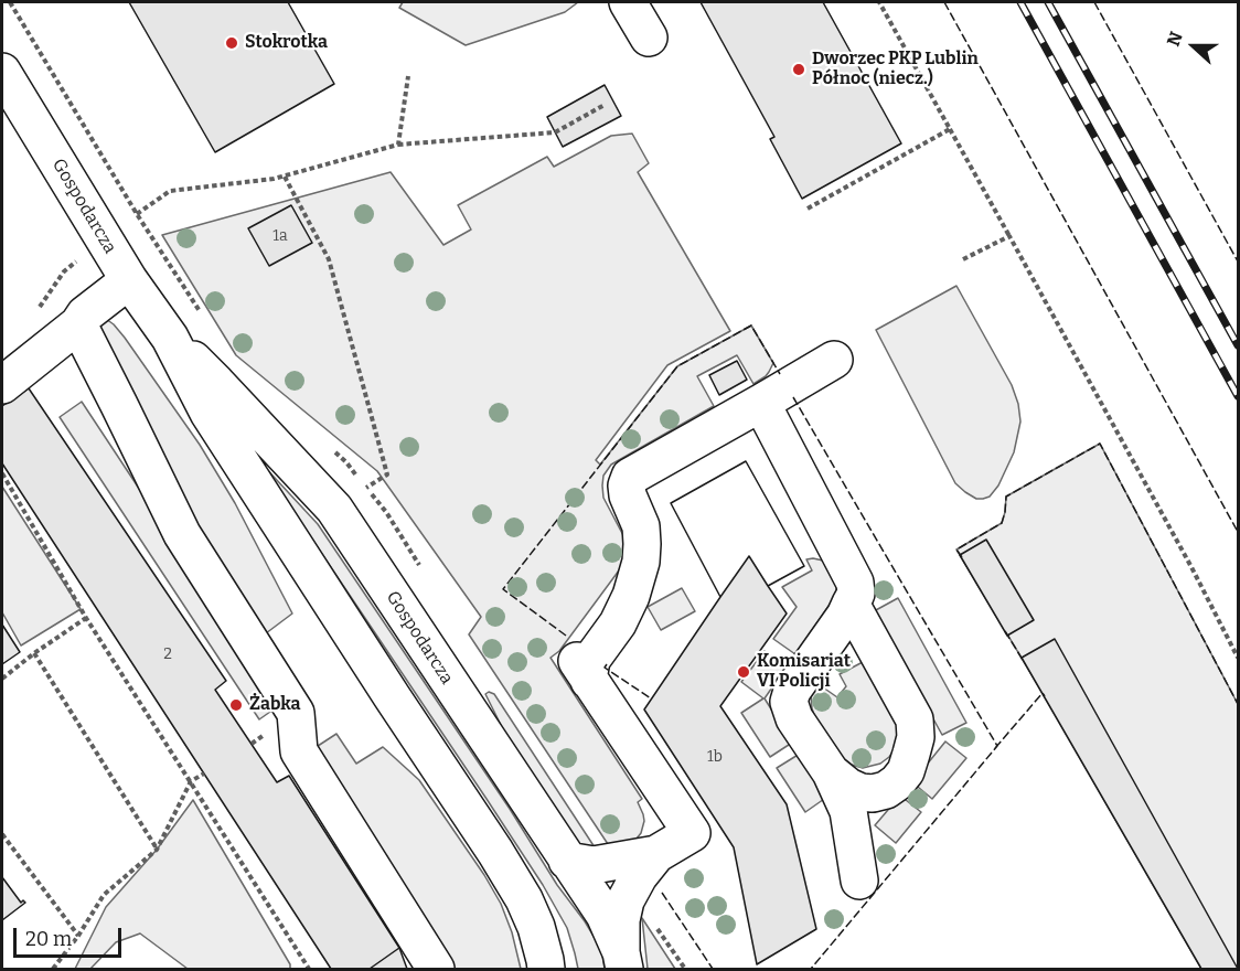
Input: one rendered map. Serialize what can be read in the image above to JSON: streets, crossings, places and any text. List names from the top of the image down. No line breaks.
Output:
{"streets":{"street":["Gospodarcza"]},"places":["Stokrotka","Dworzec PKP Lublin Północ (niecz.)","Komisariat VI Policji","Żabka"],"house_numbers":["1a","2","1b"],"scale_bar":"20 m","north":"left"}
